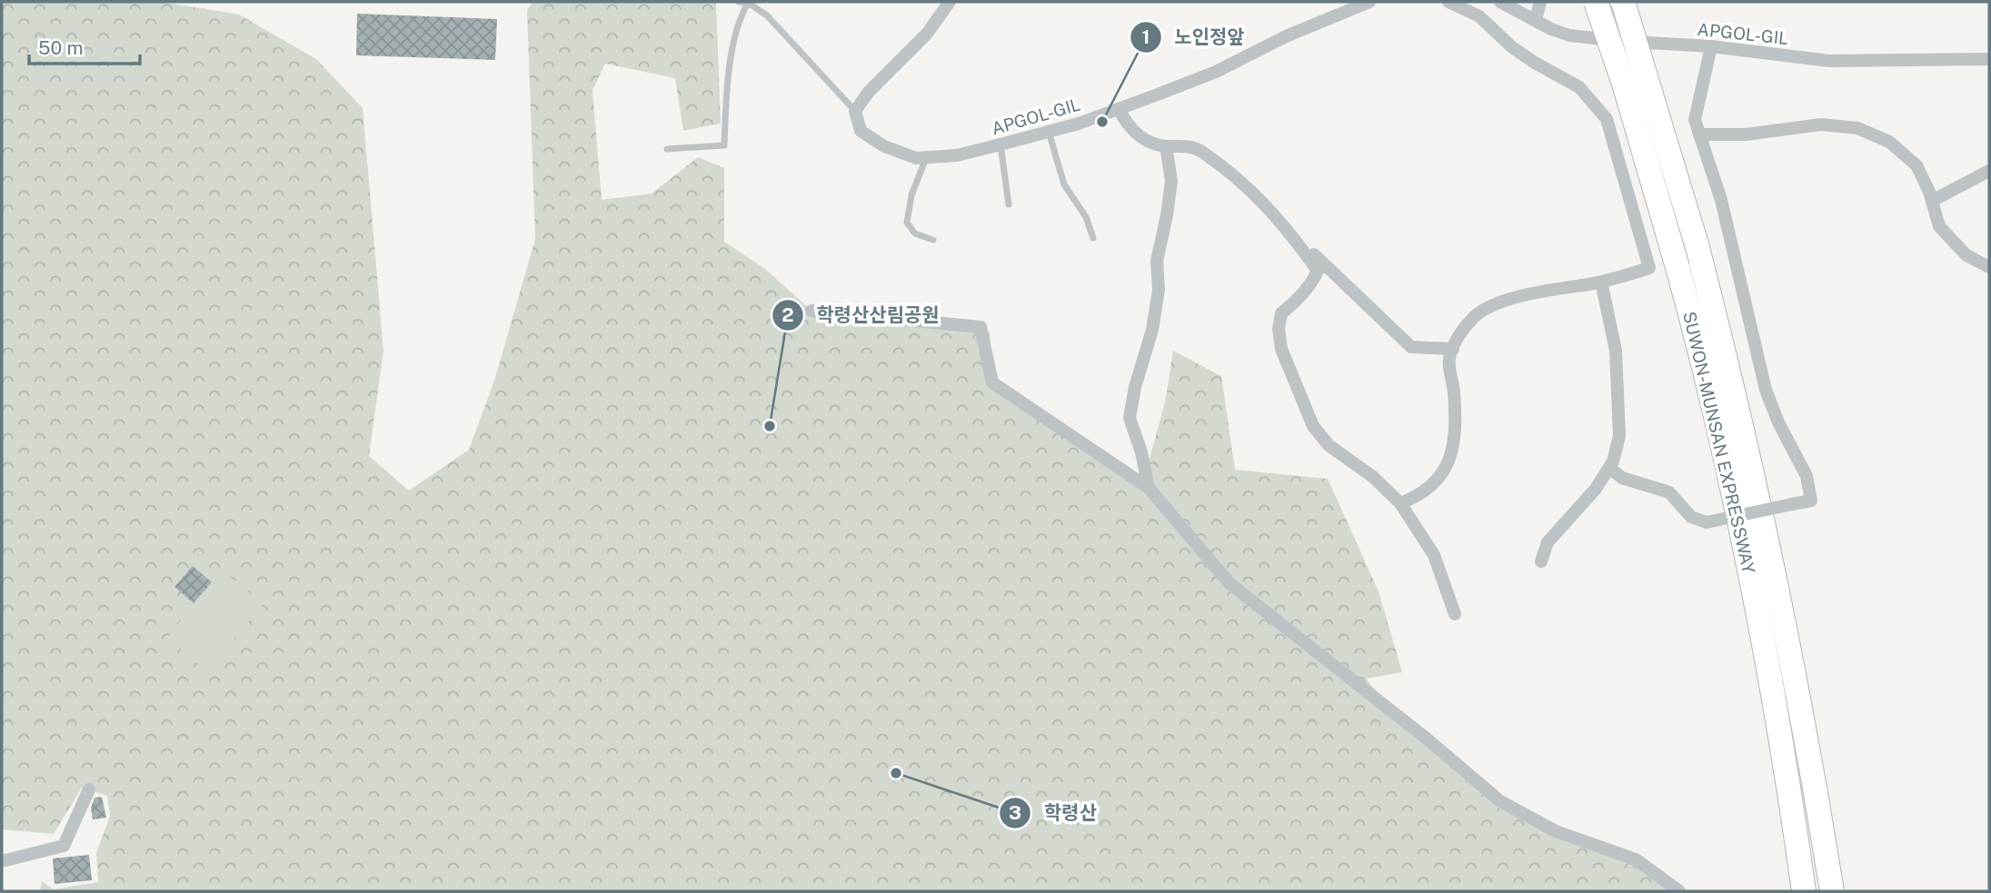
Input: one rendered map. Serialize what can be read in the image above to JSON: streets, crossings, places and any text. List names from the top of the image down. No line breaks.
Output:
{"streets":{"highway":["SUWON-MUNSAN EXPRESSWAY"],"street":["APGOL-GIL"]},"places":["노인정앞","학령산산림공원","학령산"],"scale_bar":"50 m"}
